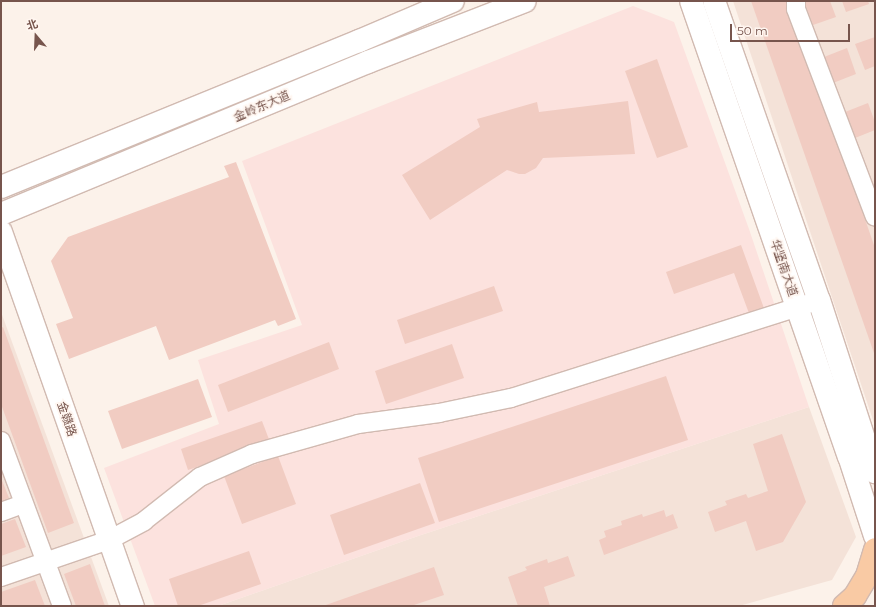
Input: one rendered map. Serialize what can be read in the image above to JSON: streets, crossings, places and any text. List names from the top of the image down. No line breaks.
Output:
{"streets":{"main road":["金岭东大道","华坚南大道","金赣路"]},"scale_bar":"50 m","north":"top"}
